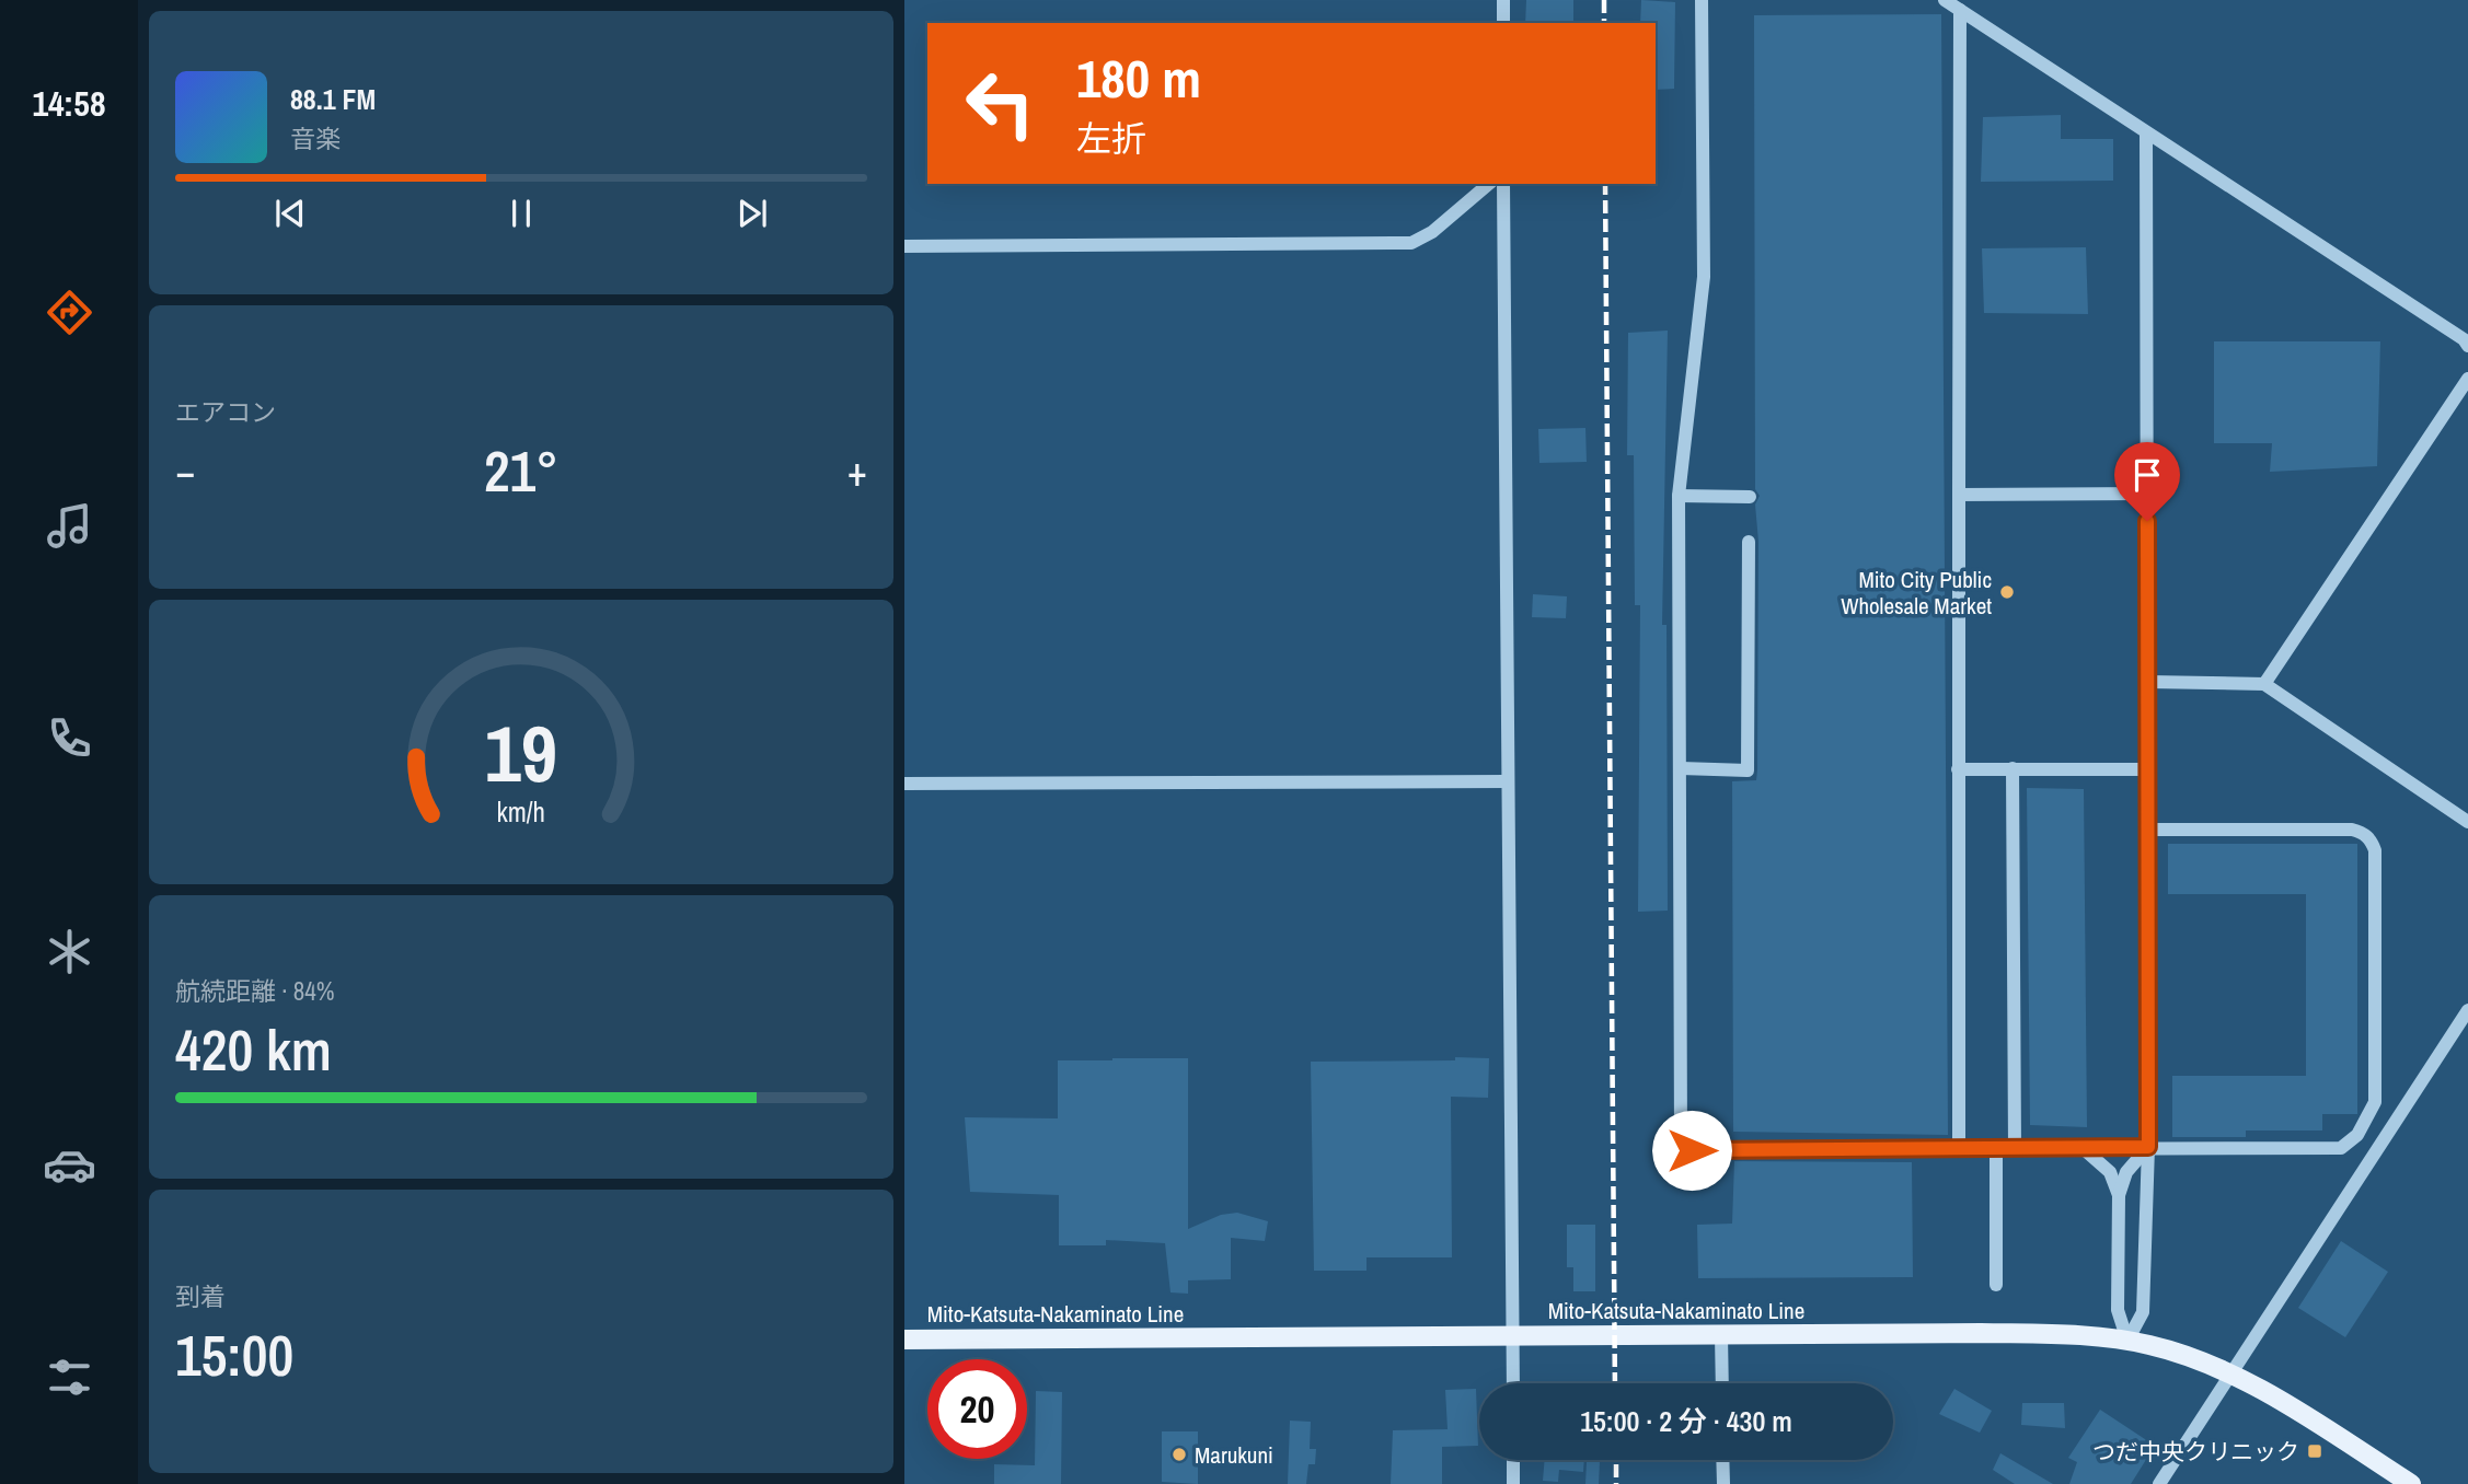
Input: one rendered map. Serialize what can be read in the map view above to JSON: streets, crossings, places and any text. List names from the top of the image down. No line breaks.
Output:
{"streets":{"main road":["Mito-Katsuta-Nakaminato Line"]},"places":{"other":["Mito City Public Wholesale Market","Marukuni"],"transit":["つだ中央クリニック"]},"page":{"tabs":"14:58","turn":["180 m","左折"],"song":["88.1 FM","音楽"],"tile":["エアコン",["航続距離 · 84%","420 km"],["到着","15:00"]],"heat":["−","21°","+"],"limit":"20","trip":"15:00 · 2 分 · 430 m","gauge":["19","km/h"]}}
